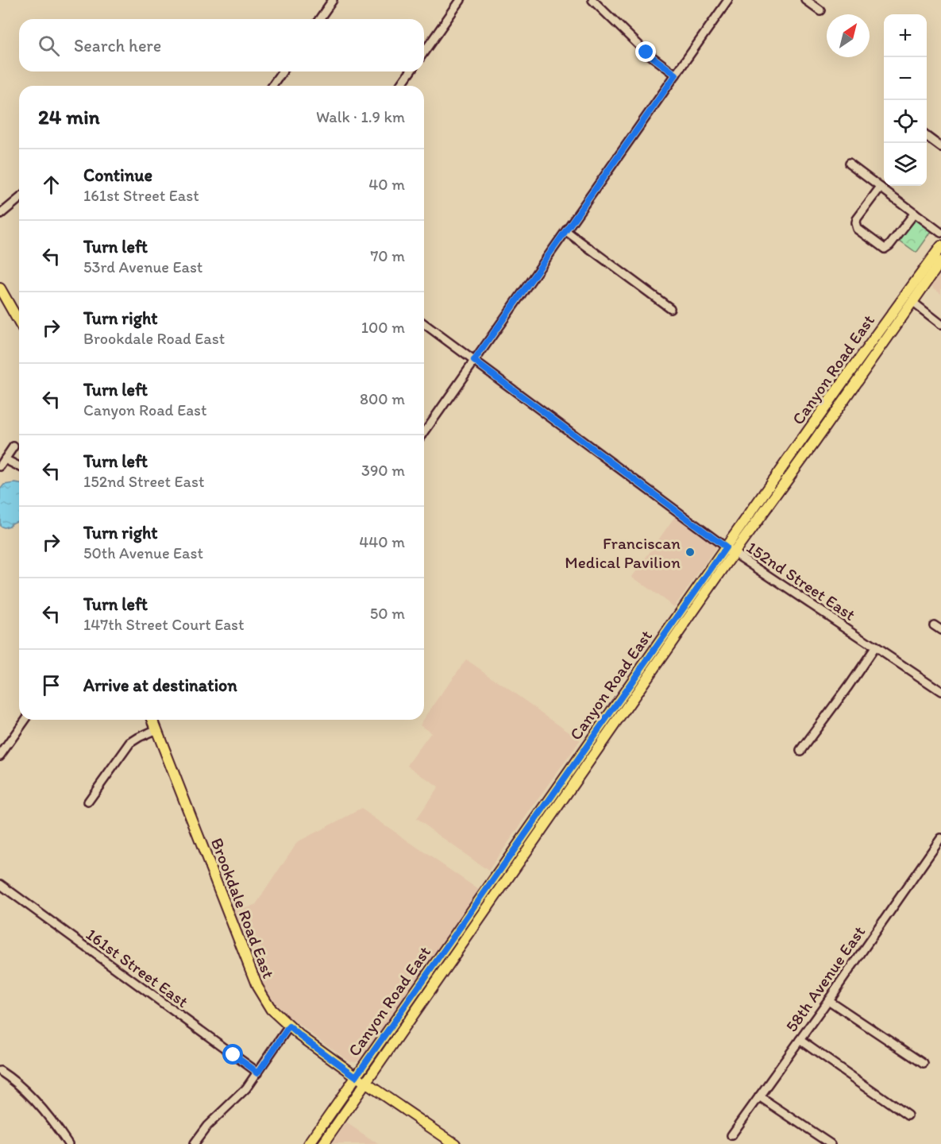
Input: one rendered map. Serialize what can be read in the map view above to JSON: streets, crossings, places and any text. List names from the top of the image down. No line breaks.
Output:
{"streets":{"main road":["Canyon Road East","Brookdale Road East"],"street":["152nd Street East","161st Street East","58th Avenue East"]},"crossings":[["Canyon Road East","152nd Street East"],["Canyon Road East","Brookdale Road East"]],"places":["Franciscan Medical Pavilion"],"north":"top right","page":{"map_buttons":["+","−"],"search":"Search here","heading":["24 min","Walk · 1.9 km"],"list":[["Continue","161st Street East","40 m"],["Turn left","53rd Avenue East","70 m"],["Turn right","Brookdale Road East","100 m"],["Turn left","Canyon Road East","800 m"],["Turn left","152nd Street East","390 m"],["Turn right","50th Avenue East","440 m"],["Turn left","147th Street Court East","50 m"],"Arrive at destination"]}}
